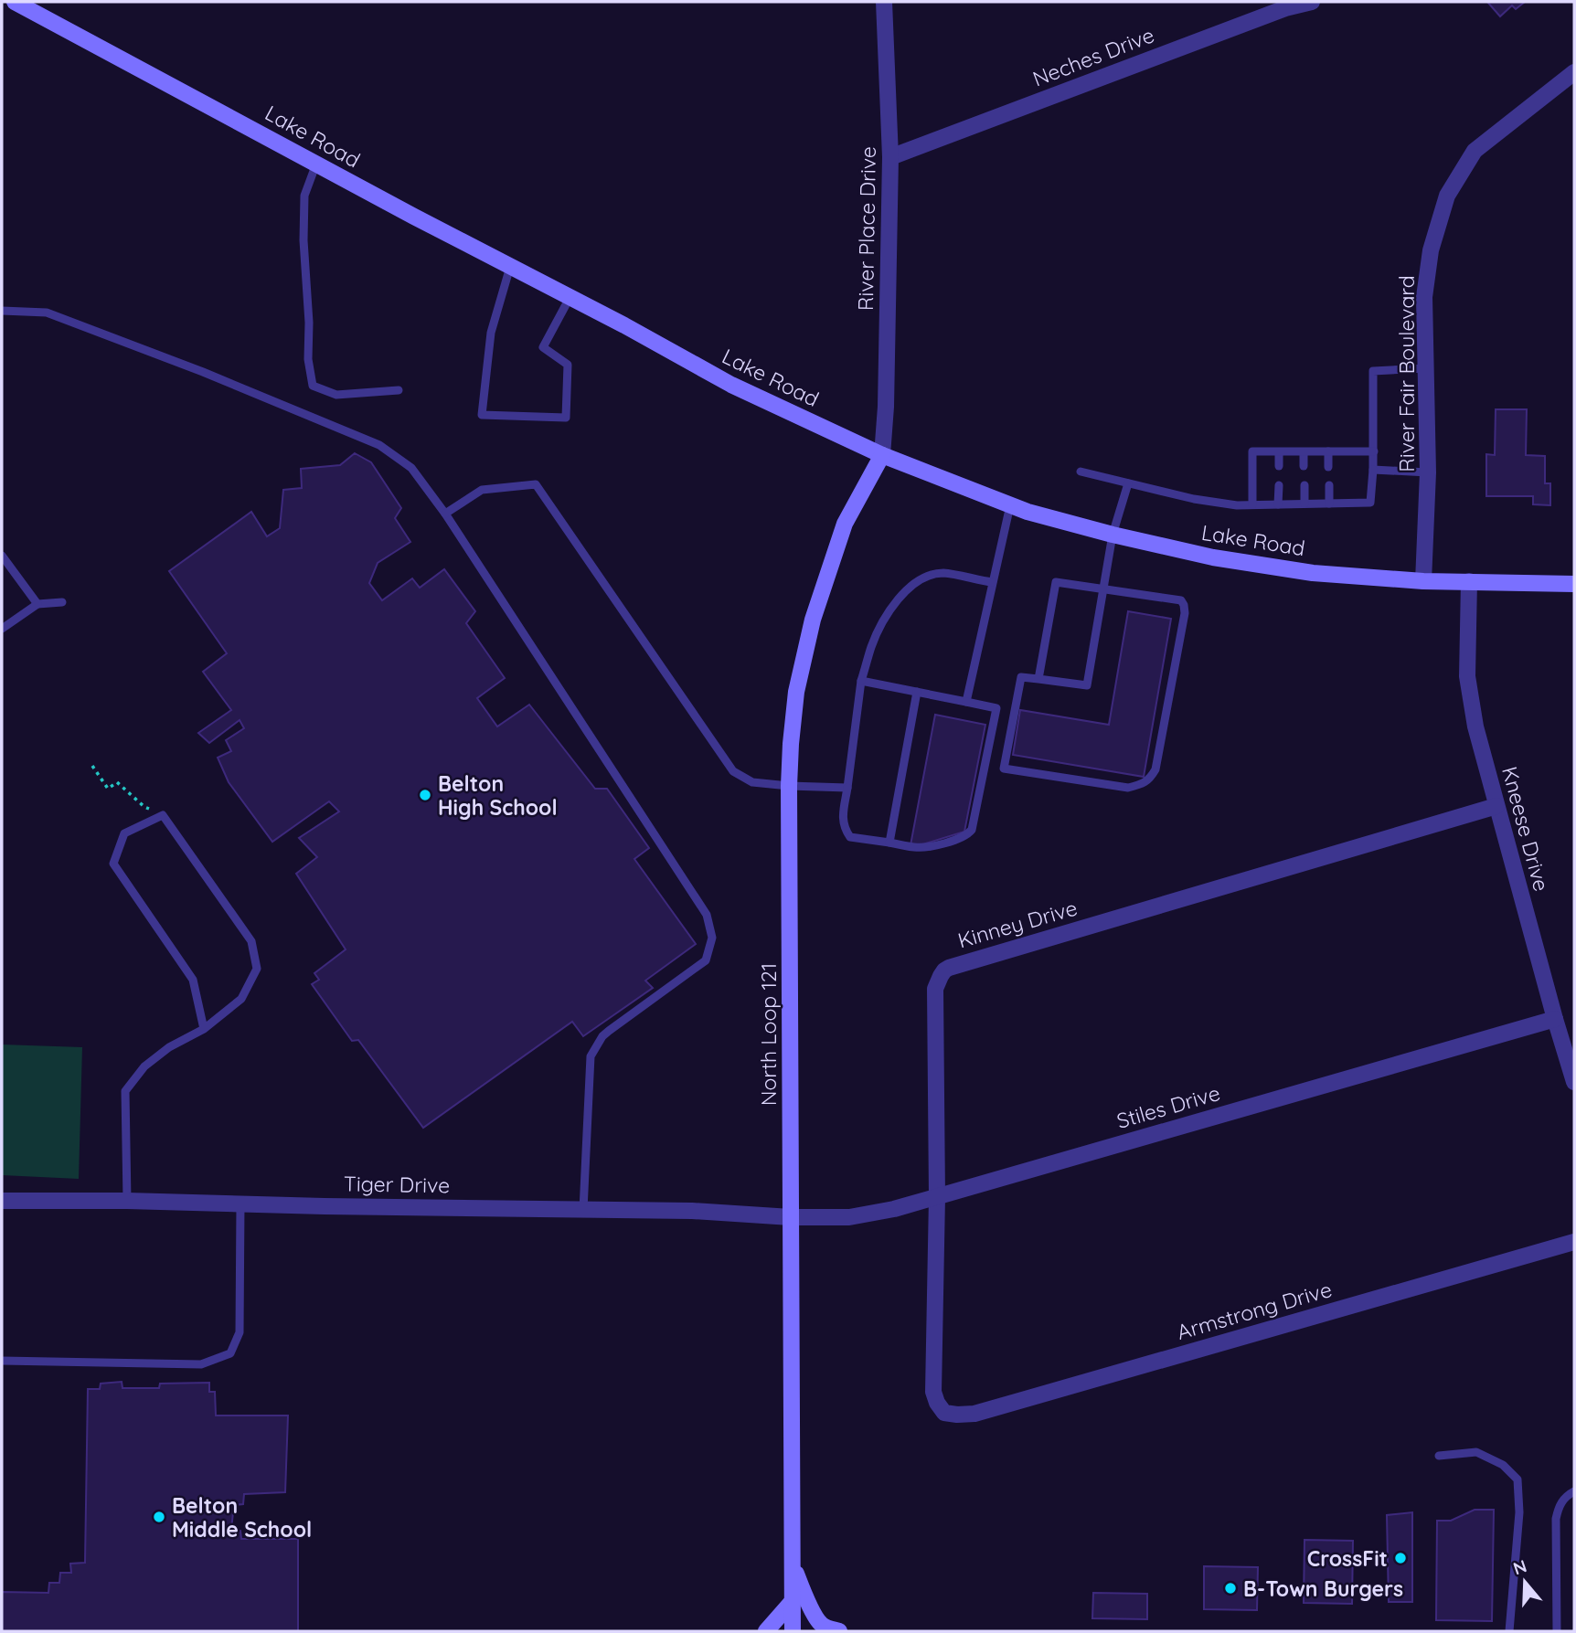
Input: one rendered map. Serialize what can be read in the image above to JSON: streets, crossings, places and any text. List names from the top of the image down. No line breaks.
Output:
{"streets":{"main road":["Lake Road","North Loop 121"],"street":["Neches Drive","River Place Drive","River Fair Boulevard","Kneese Drive","Kinney Drive","Stiles Drive","Tiger Drive","Armstrong Drive"]},"crossings":[["Neches Drive","River Place Drive"],["Lake Road","River Place Drive"],["Lake Road","River Fair Boulevard"],["Lake Road","Kneese Drive"],["Lake Road","North Loop 121"],["River Place Drive","North Loop 121"],["Kneese Drive","Kinney Drive"],["Kneese Drive","Stiles Drive"],["Kinney Drive","Stiles Drive"],["Kinney Drive","Armstrong Drive"],["North Loop 121","Stiles Drive"],["North Loop 121","Tiger Drive"],["Stiles Drive","Tiger Drive"]],"places":["Belton High School","Belton Middle School","CrossFit","B-Town Burgers"],"north":"top"}
